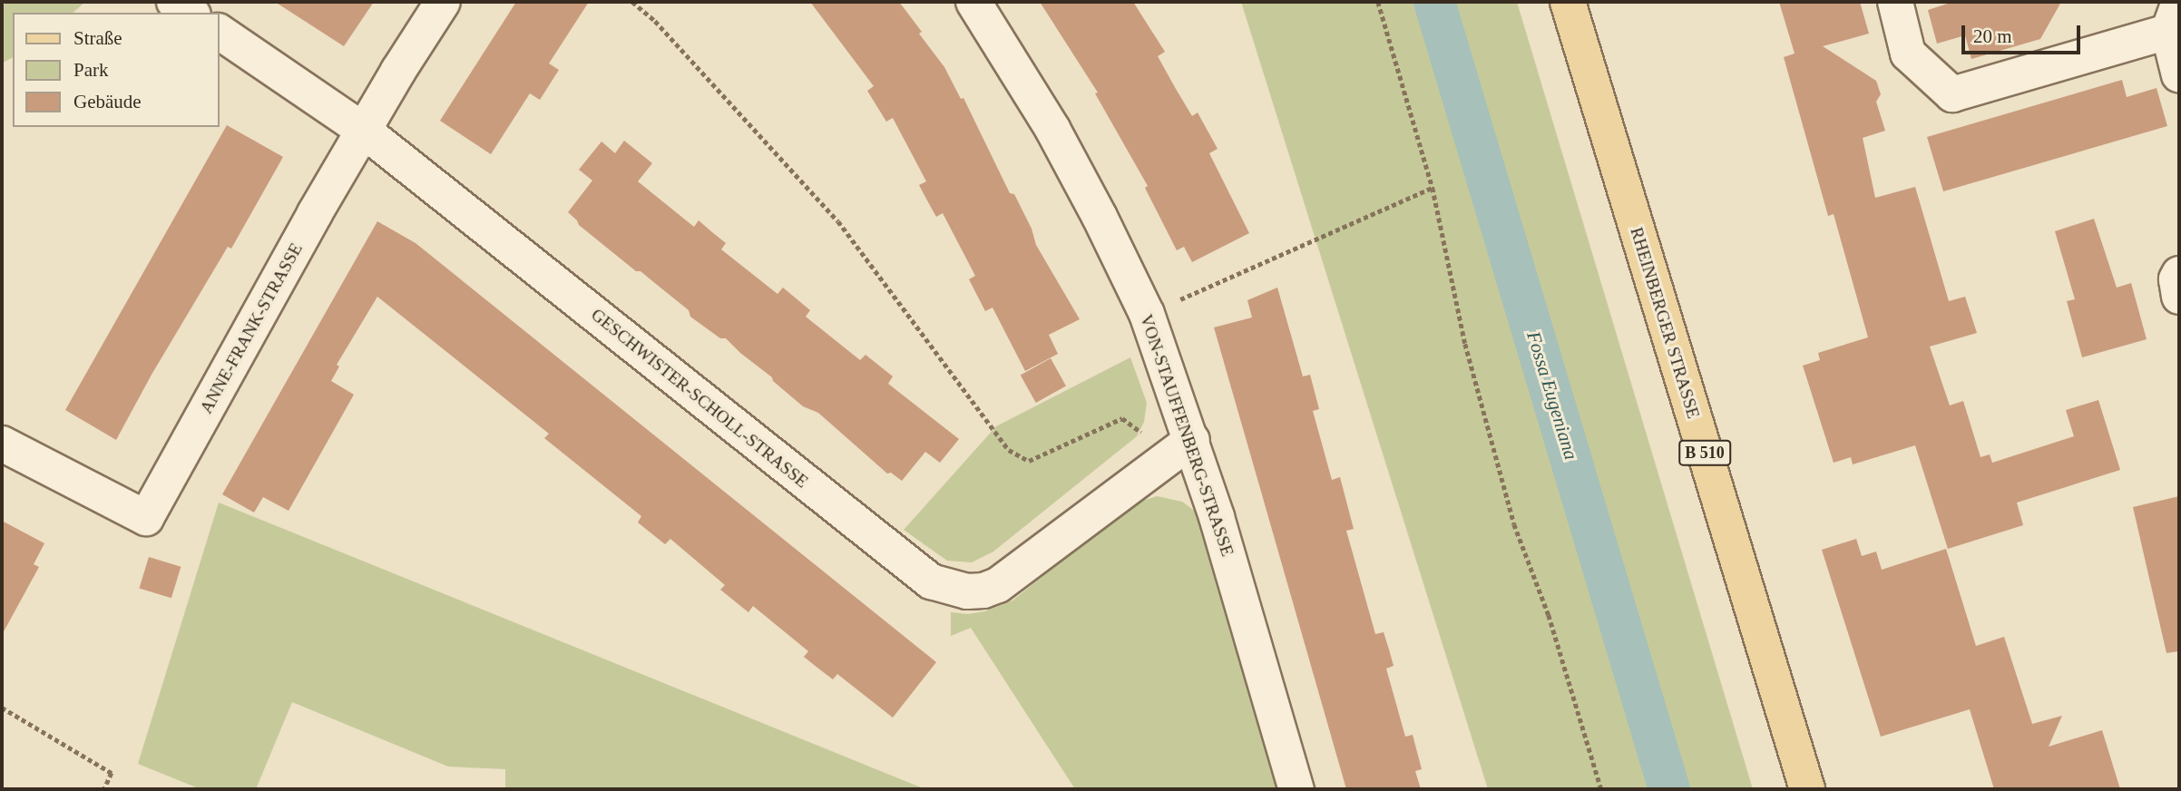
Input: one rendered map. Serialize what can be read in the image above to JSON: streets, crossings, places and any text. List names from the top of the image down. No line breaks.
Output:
{"streets":{"main road":["RHEINBERGER STRASSE","B 510"],"street":["ANNE-FRANK-STRASSE","GESCHWISTER-SCHOLL-STRASSE","VON-STAUFFENBERG-STRASSE"]},"crossings":[["ANNE-FRANK-STRASSE","GESCHWISTER-SCHOLL-STRASSE"],["GESCHWISTER-SCHOLL-STRASSE","VON-STAUFFENBERG-STRASSE"]],"water":["Fossa Eugeniana"],"legend":["Straße","Park","Gebäude"],"scale_bar":"20 m"}
